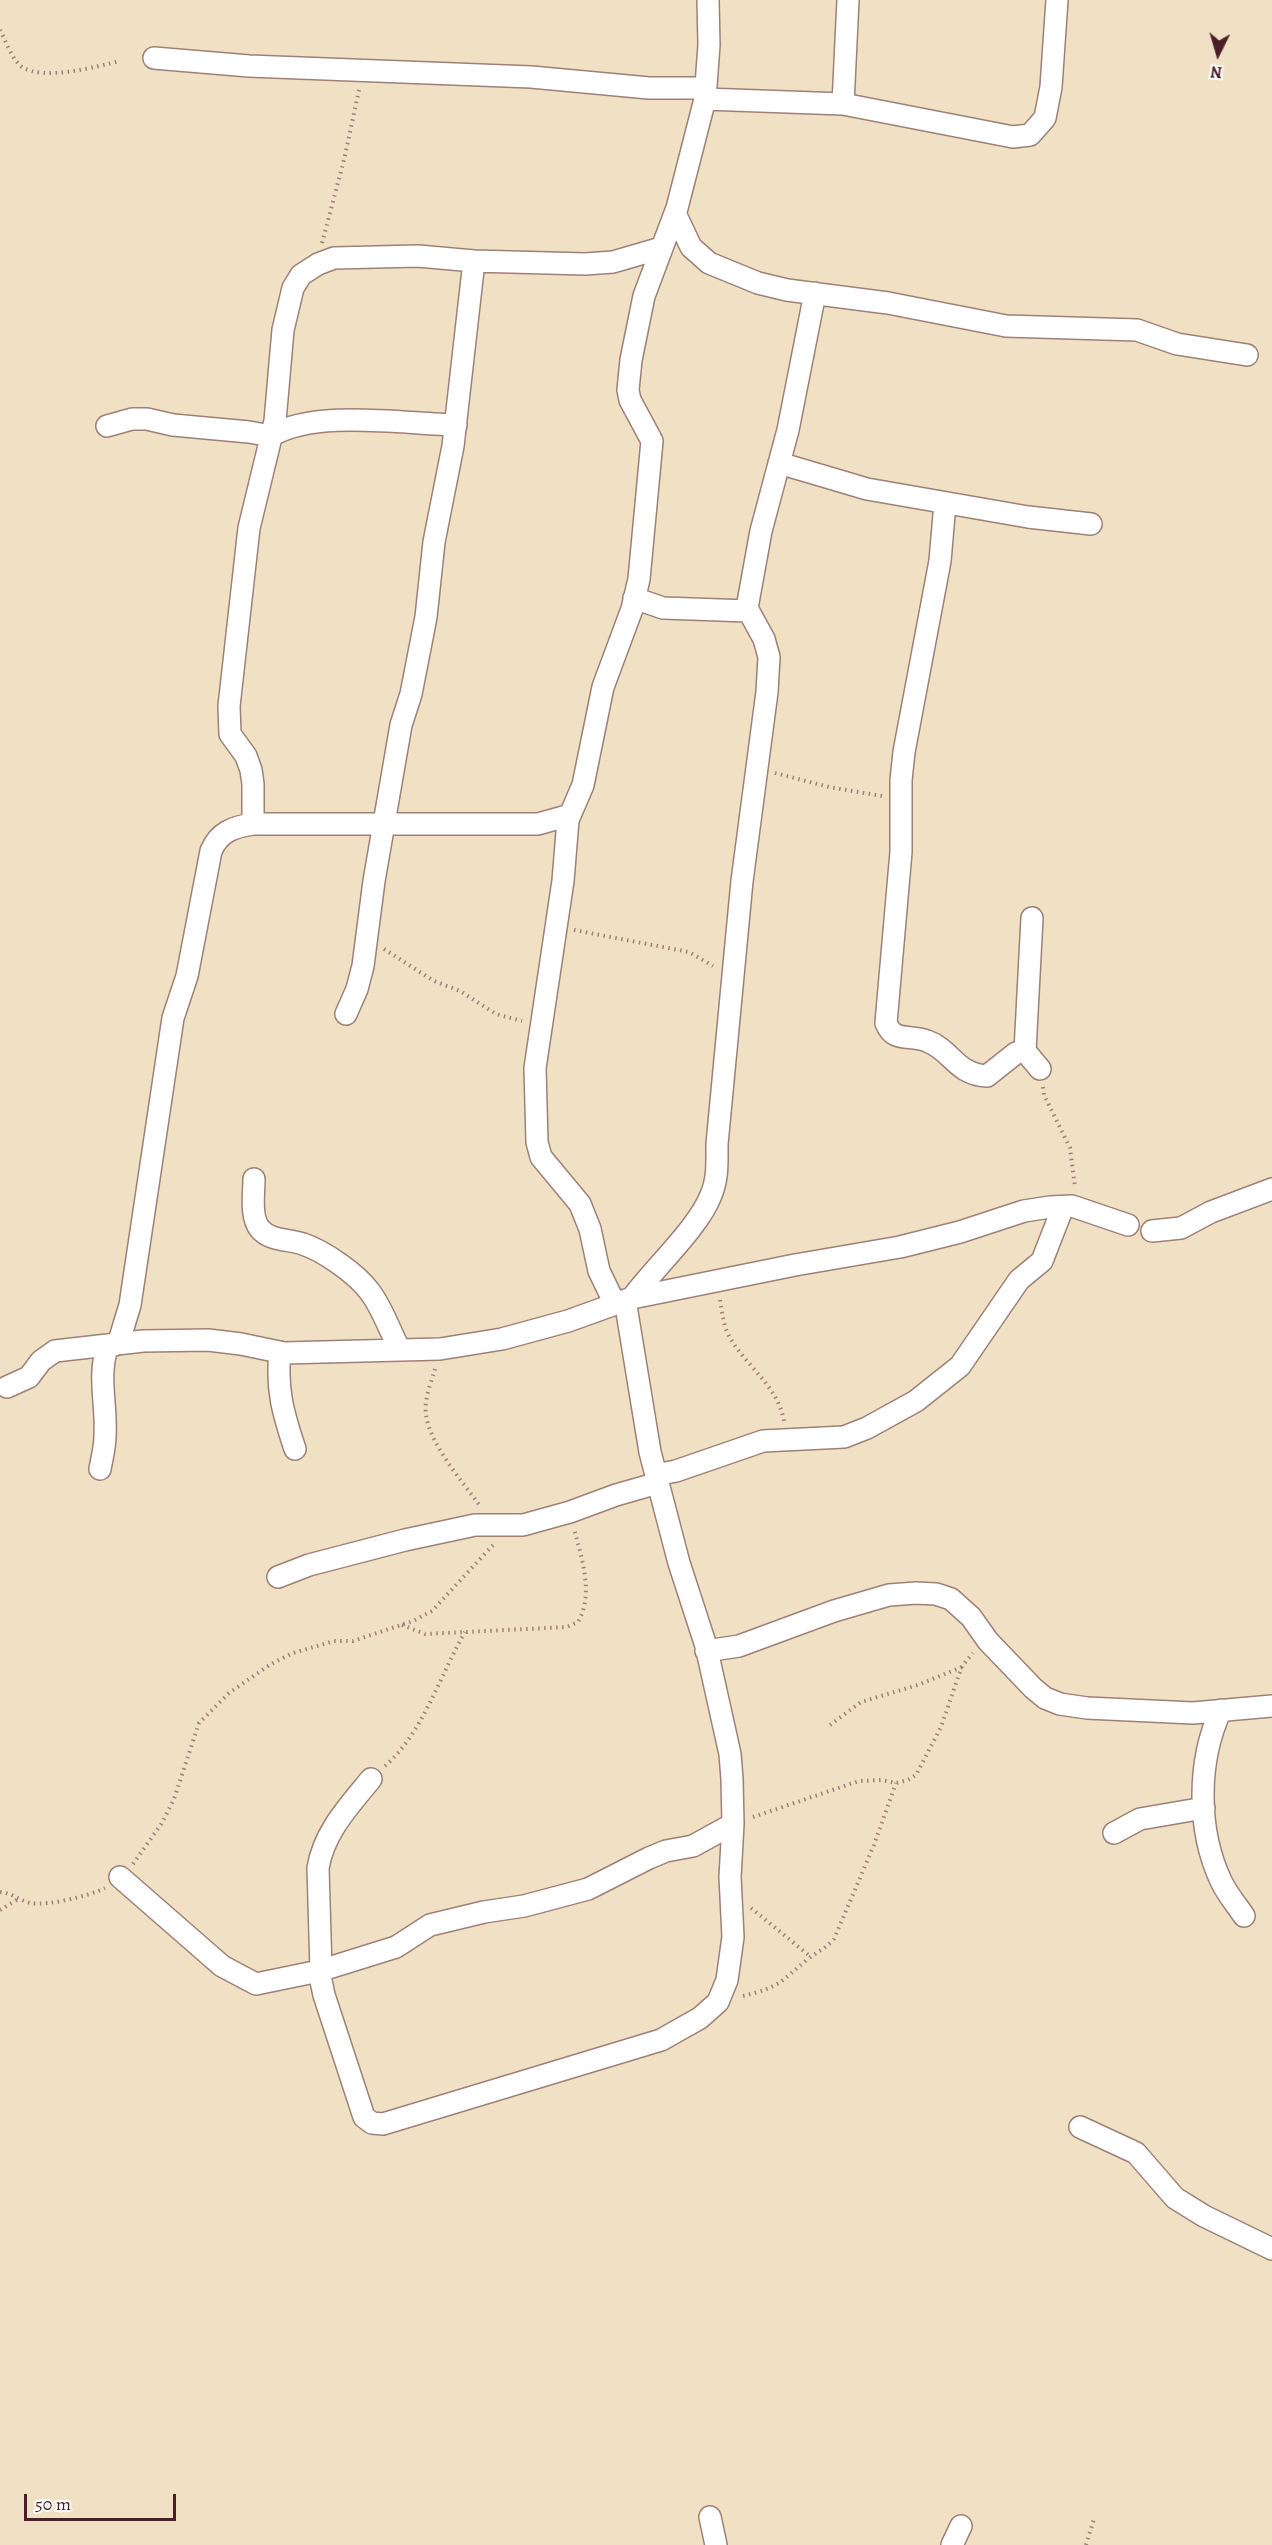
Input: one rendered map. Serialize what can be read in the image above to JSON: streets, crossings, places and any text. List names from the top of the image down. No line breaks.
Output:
{"scale_bar":"50 m","north":"bottom"}
